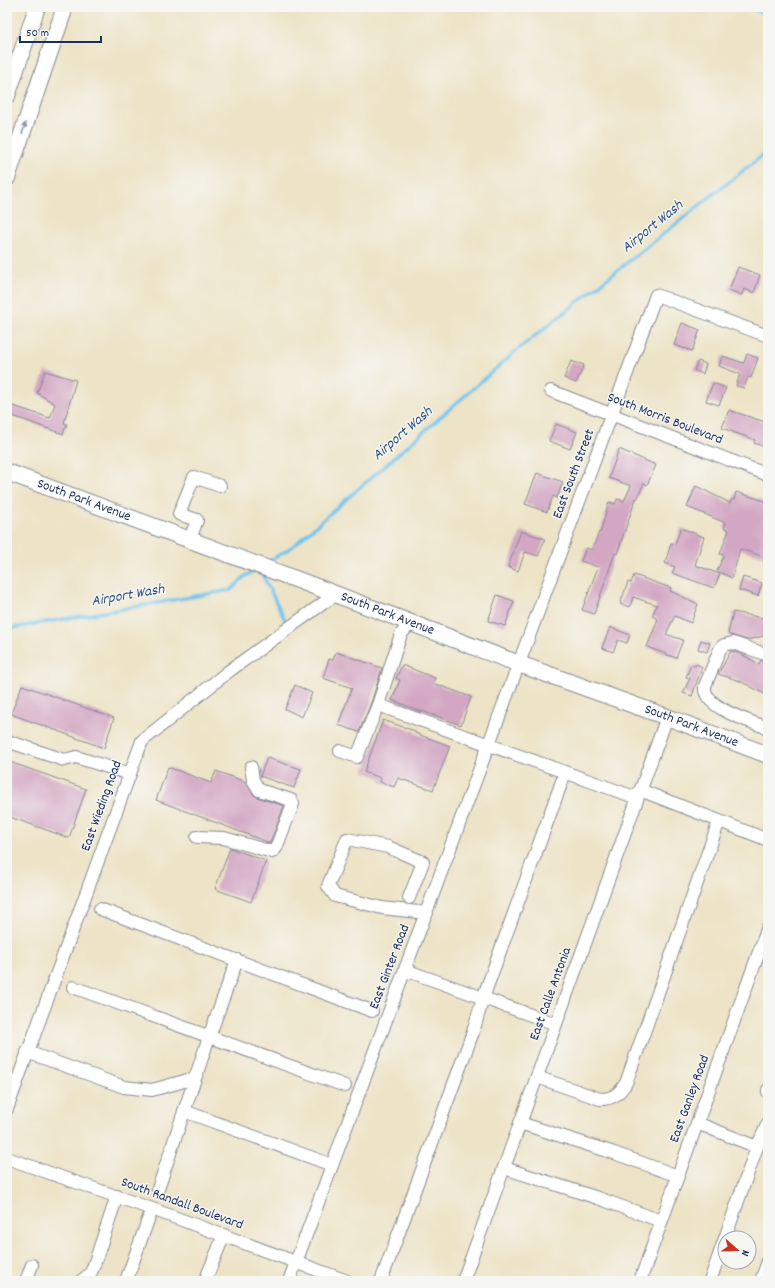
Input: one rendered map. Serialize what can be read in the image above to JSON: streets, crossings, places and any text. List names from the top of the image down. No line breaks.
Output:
{"streets":{"main road":["South Park Avenue"],"street":["South Morris Boulevard","East South Street","East Wieding Road","East Ginter Road","East Calle Antonia","East Ganley Road","South Randall Boulevard"]},"crossings":[["South Morris Boulevard","East South Street"],["East South Street","South Park Avenue"],["East South Street","East Ginter Road"],["South Park Avenue","East Wieding Road"],["South Park Avenue","East Ginter Road"],["South Park Avenue","East Calle Antonia"],["East Ginter Road","South Randall Boulevard"]],"water":["Airport Wash"],"scale_bar":"50 m","north":"right"}
